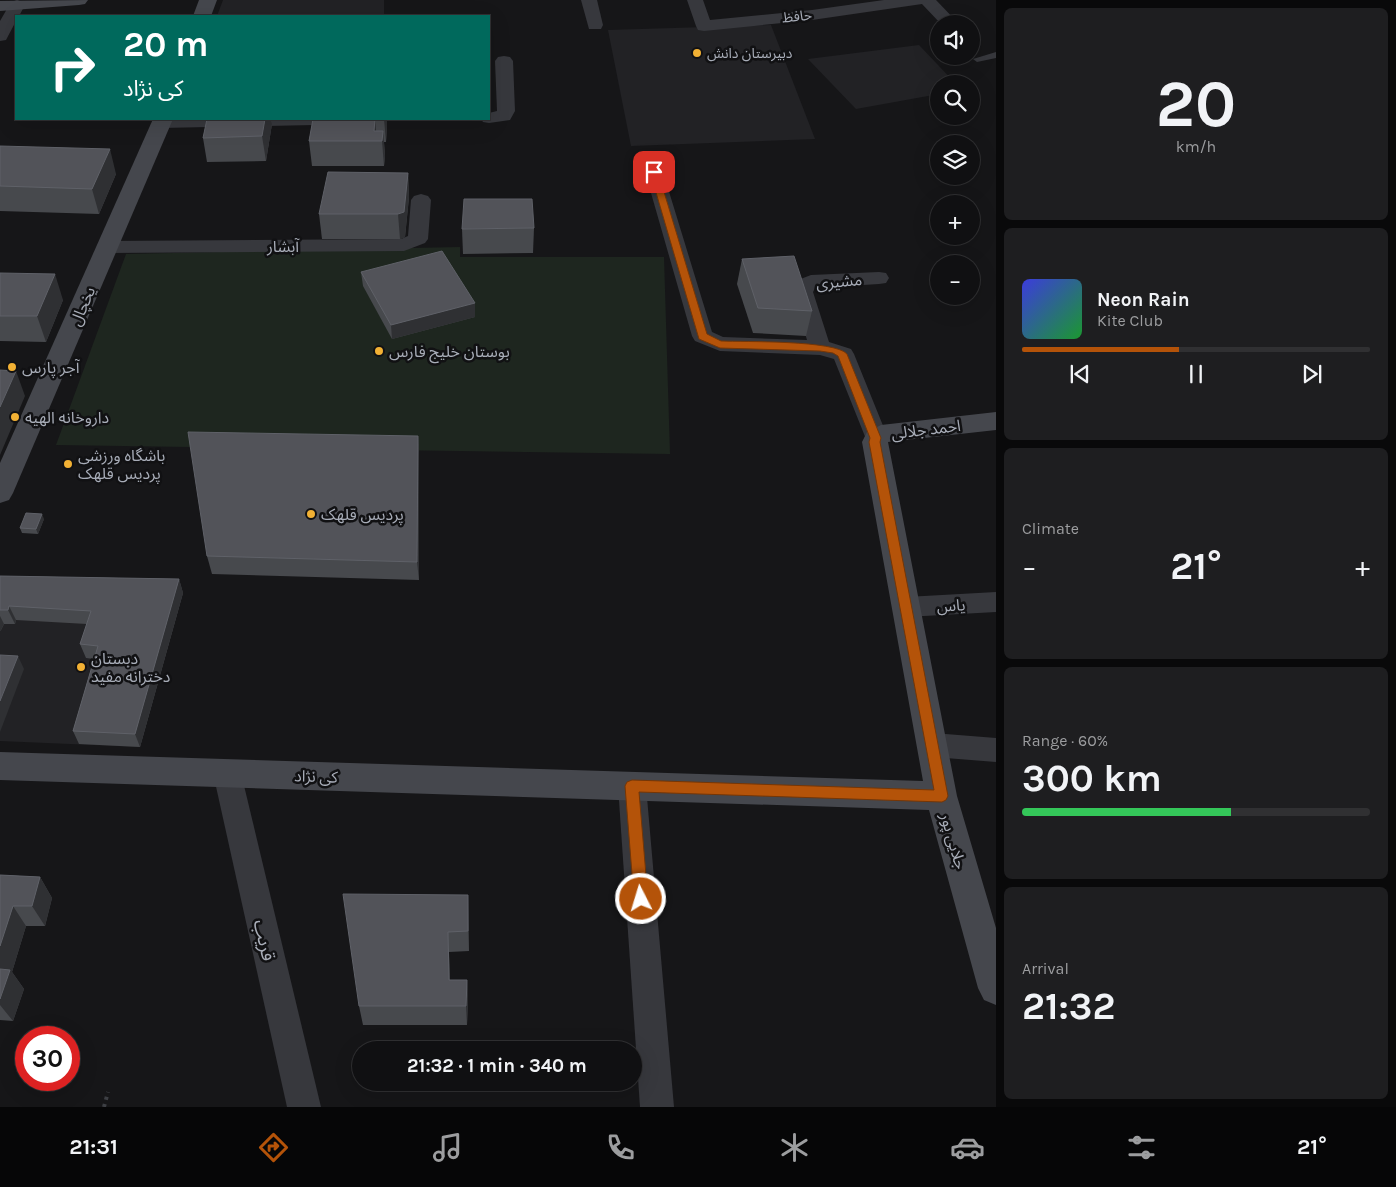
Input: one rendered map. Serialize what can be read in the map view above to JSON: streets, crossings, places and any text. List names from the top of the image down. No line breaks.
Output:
{"streets":{"street":["حافظ","آبشار","مشیری","یخچال","احمد جلالی","یاس","کی نژاد","جلایی پور","قریب"]},"crossings":[["آبشار","یخچال"],["احمد جلالی","جلایی پور"],["یاس","جلایی پور"],["کی نژاد","جلایی پور"],["کی نژاد","قریب"]],"places":["دبیرستان دانش","بوستان خلیج فارس","آجر پارس","داروخانه الهیه","باشگاه ورزشی پردیس قلهک","پردیس قلهک","دبستان دخترانه مفید"],"page":{"tile":[["20","km/h"],"Climate",["Range · 60%","300 km"],["Arrival","21:32"]],"map_buttons":["+","−"],"turn":["20 m","کی نژاد"],"song":["Neon Rain","Kite Club"],"heat":["−","21°","+"],"limit":"30","trip":"21:32 · 1 min · 340 m","tabs":["21:31","21°"]}}
